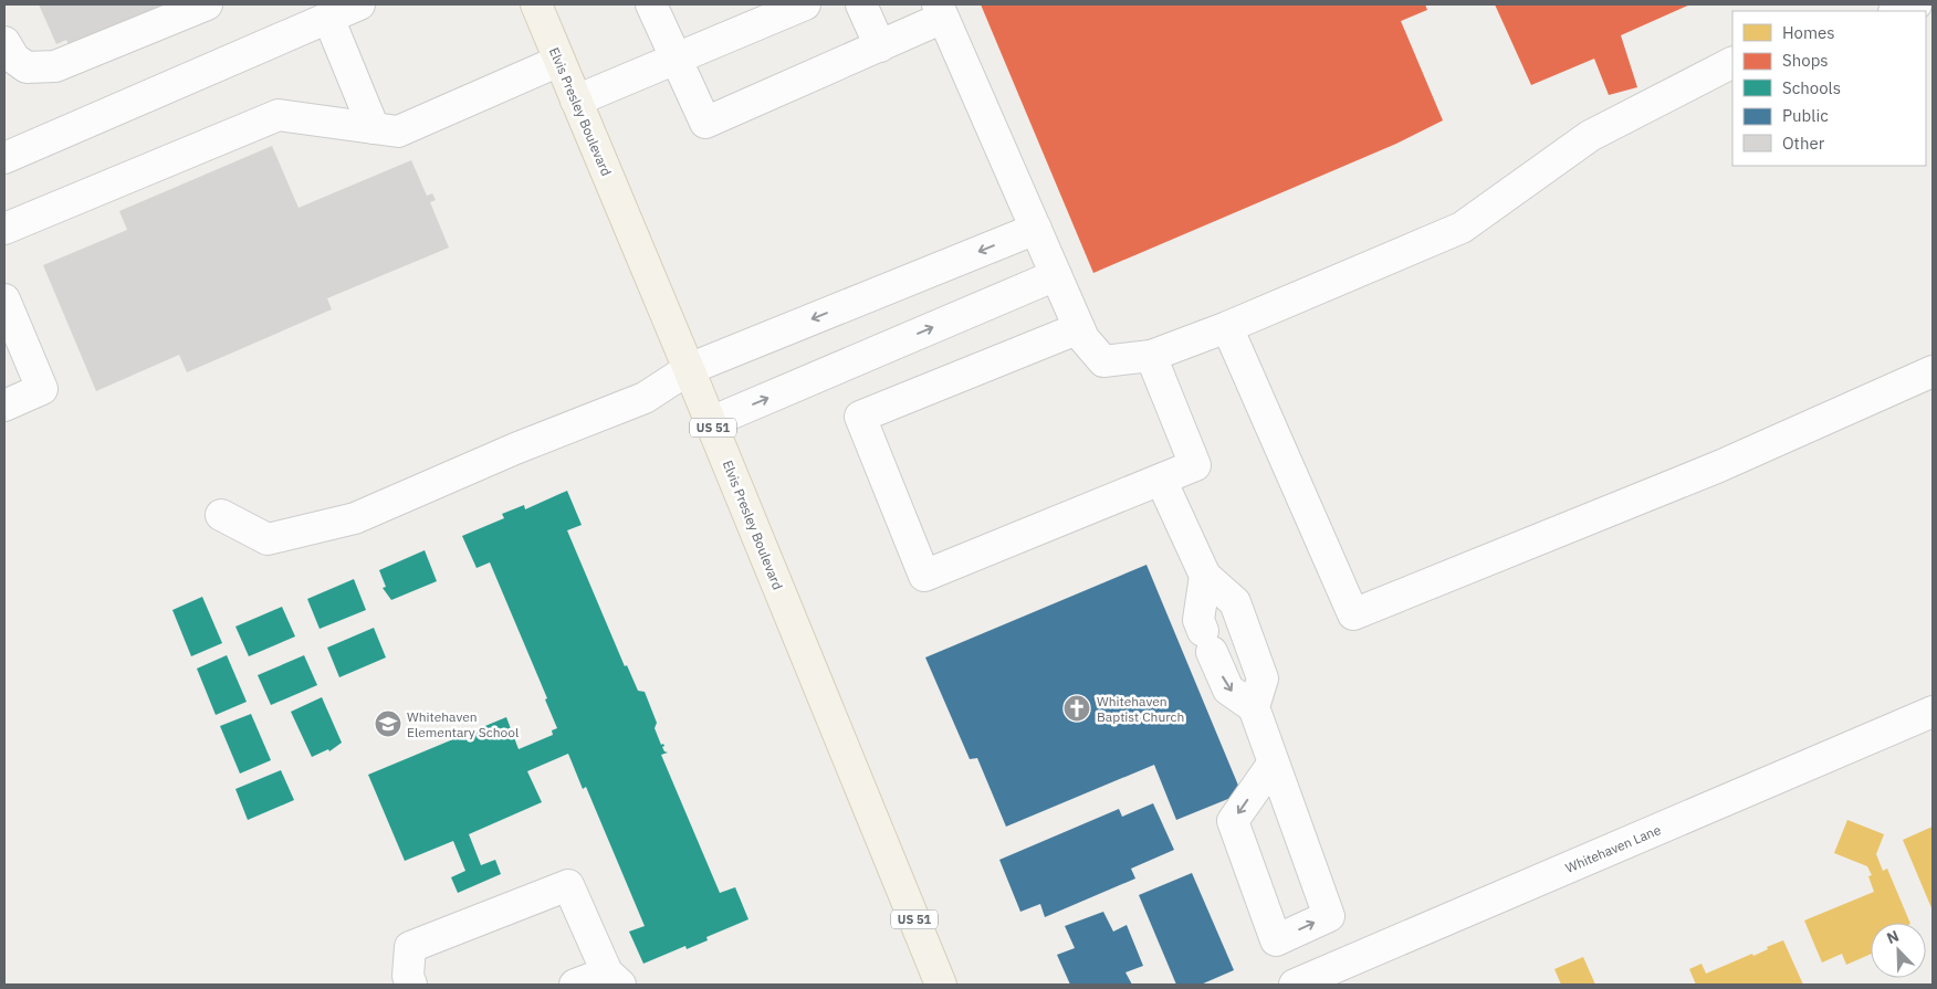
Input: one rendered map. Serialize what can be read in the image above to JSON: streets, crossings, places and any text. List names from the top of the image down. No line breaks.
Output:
{"streets":{"main road":["Elvis Presley Boulevard","US 51"],"street":["Whitehaven Lane"]},"places":{"church":["Whitehaven Baptist Church"],"school or university":["Whitehaven Elementary School"]},"legend":["Homes","Shops","Schools","Public","Other"],"north":"top left"}
